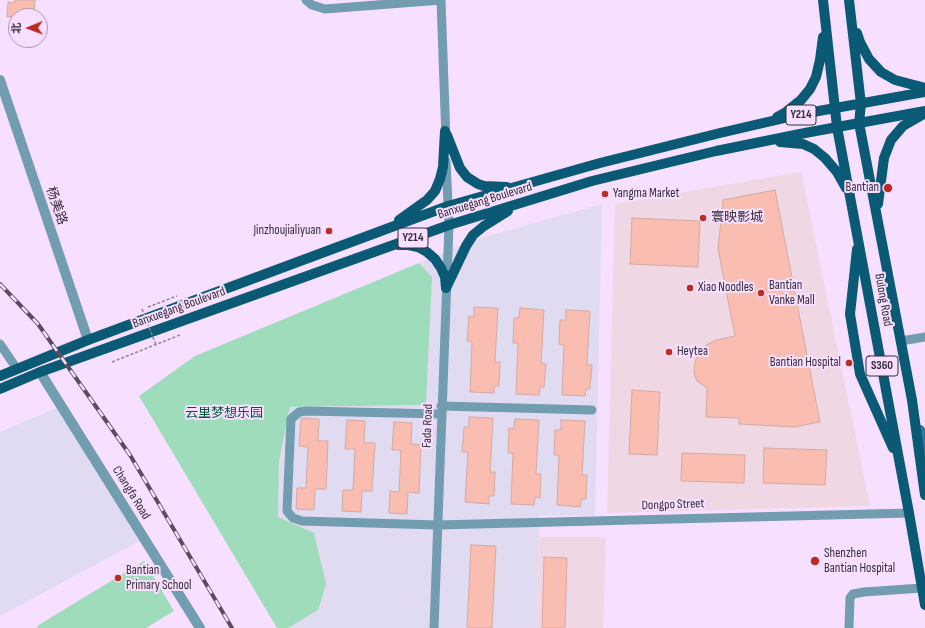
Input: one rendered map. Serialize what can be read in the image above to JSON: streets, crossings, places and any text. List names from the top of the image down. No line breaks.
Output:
{"streets":{"main road":["Y214","Banxuegang Boulevard","Bulong Road","S360"],"street":["杨美路","Fada Road","Changfa Road","Dongpo Street"]},"crossings":[["Y214","Banxuegang Boulevard"],["Y214","Bulong Road"],["Banxuegang Boulevard","杨美路"],["Banxuegang Boulevard","Bulong Road"],["Banxuegang Boulevard","Fada Road"],["Banxuegang Boulevard","Changfa Road"],["Bulong Road","Dongpo Street"],["Fada Road","Dongpo Street"]],"parks":["云里梦想乐园"],"places":["Bantian","Yangma Market","寰映影城","Jinzhoujialiyuan","Xiao Noodles","Bantian Vanke Mall","Heytea","Bantian Hospital","Shenzhen Bantian Hospital","Bantian Primary School"],"north":"left"}
